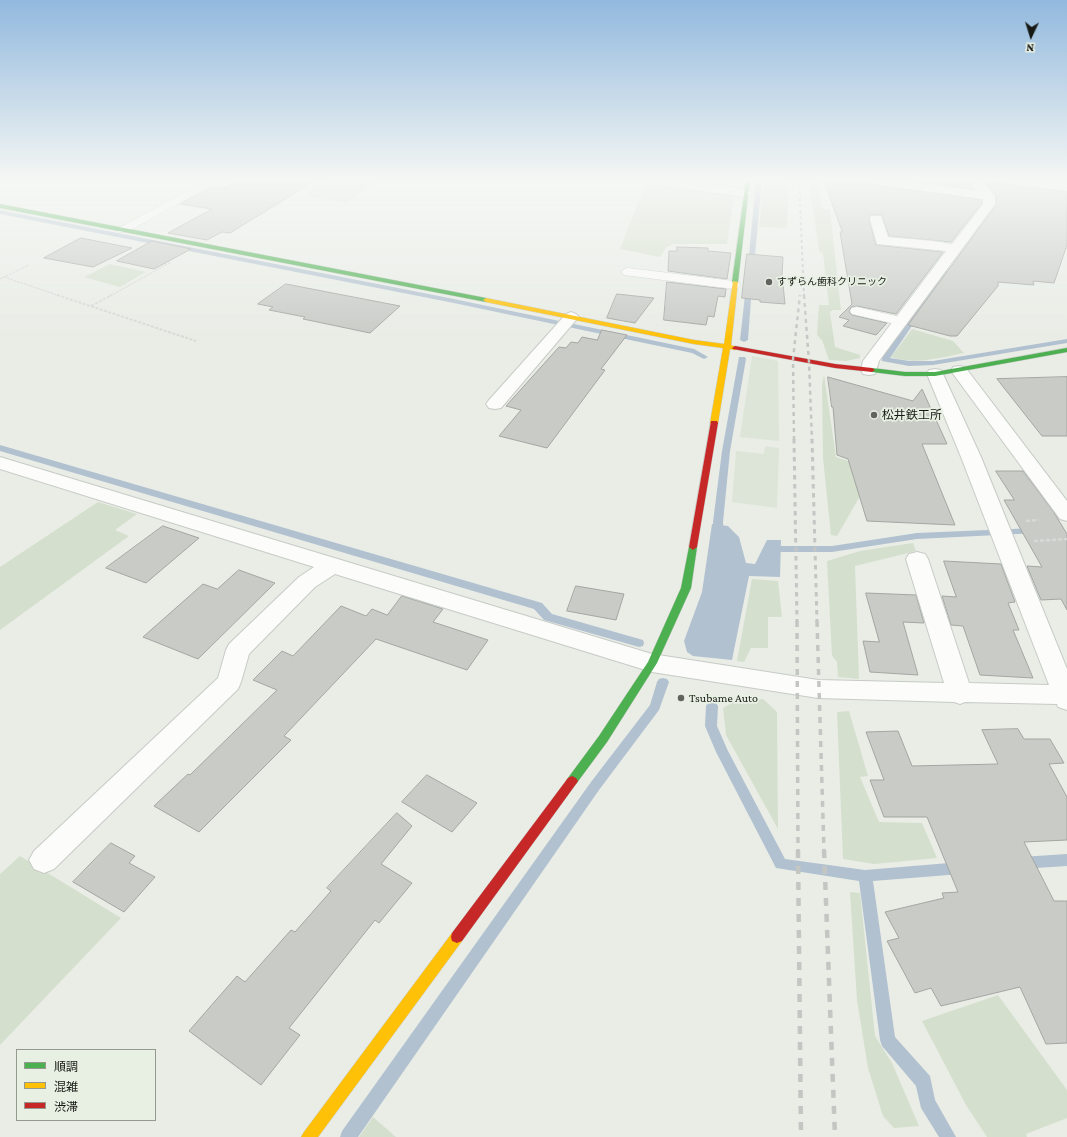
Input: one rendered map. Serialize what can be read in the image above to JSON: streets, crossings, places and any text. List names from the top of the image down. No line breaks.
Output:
{"places":["すずらん歯科クリニック","松井鉄工所","Tsubame Auto"],"legend":["順調","混雑","渋滞"],"north":"bottom"}
